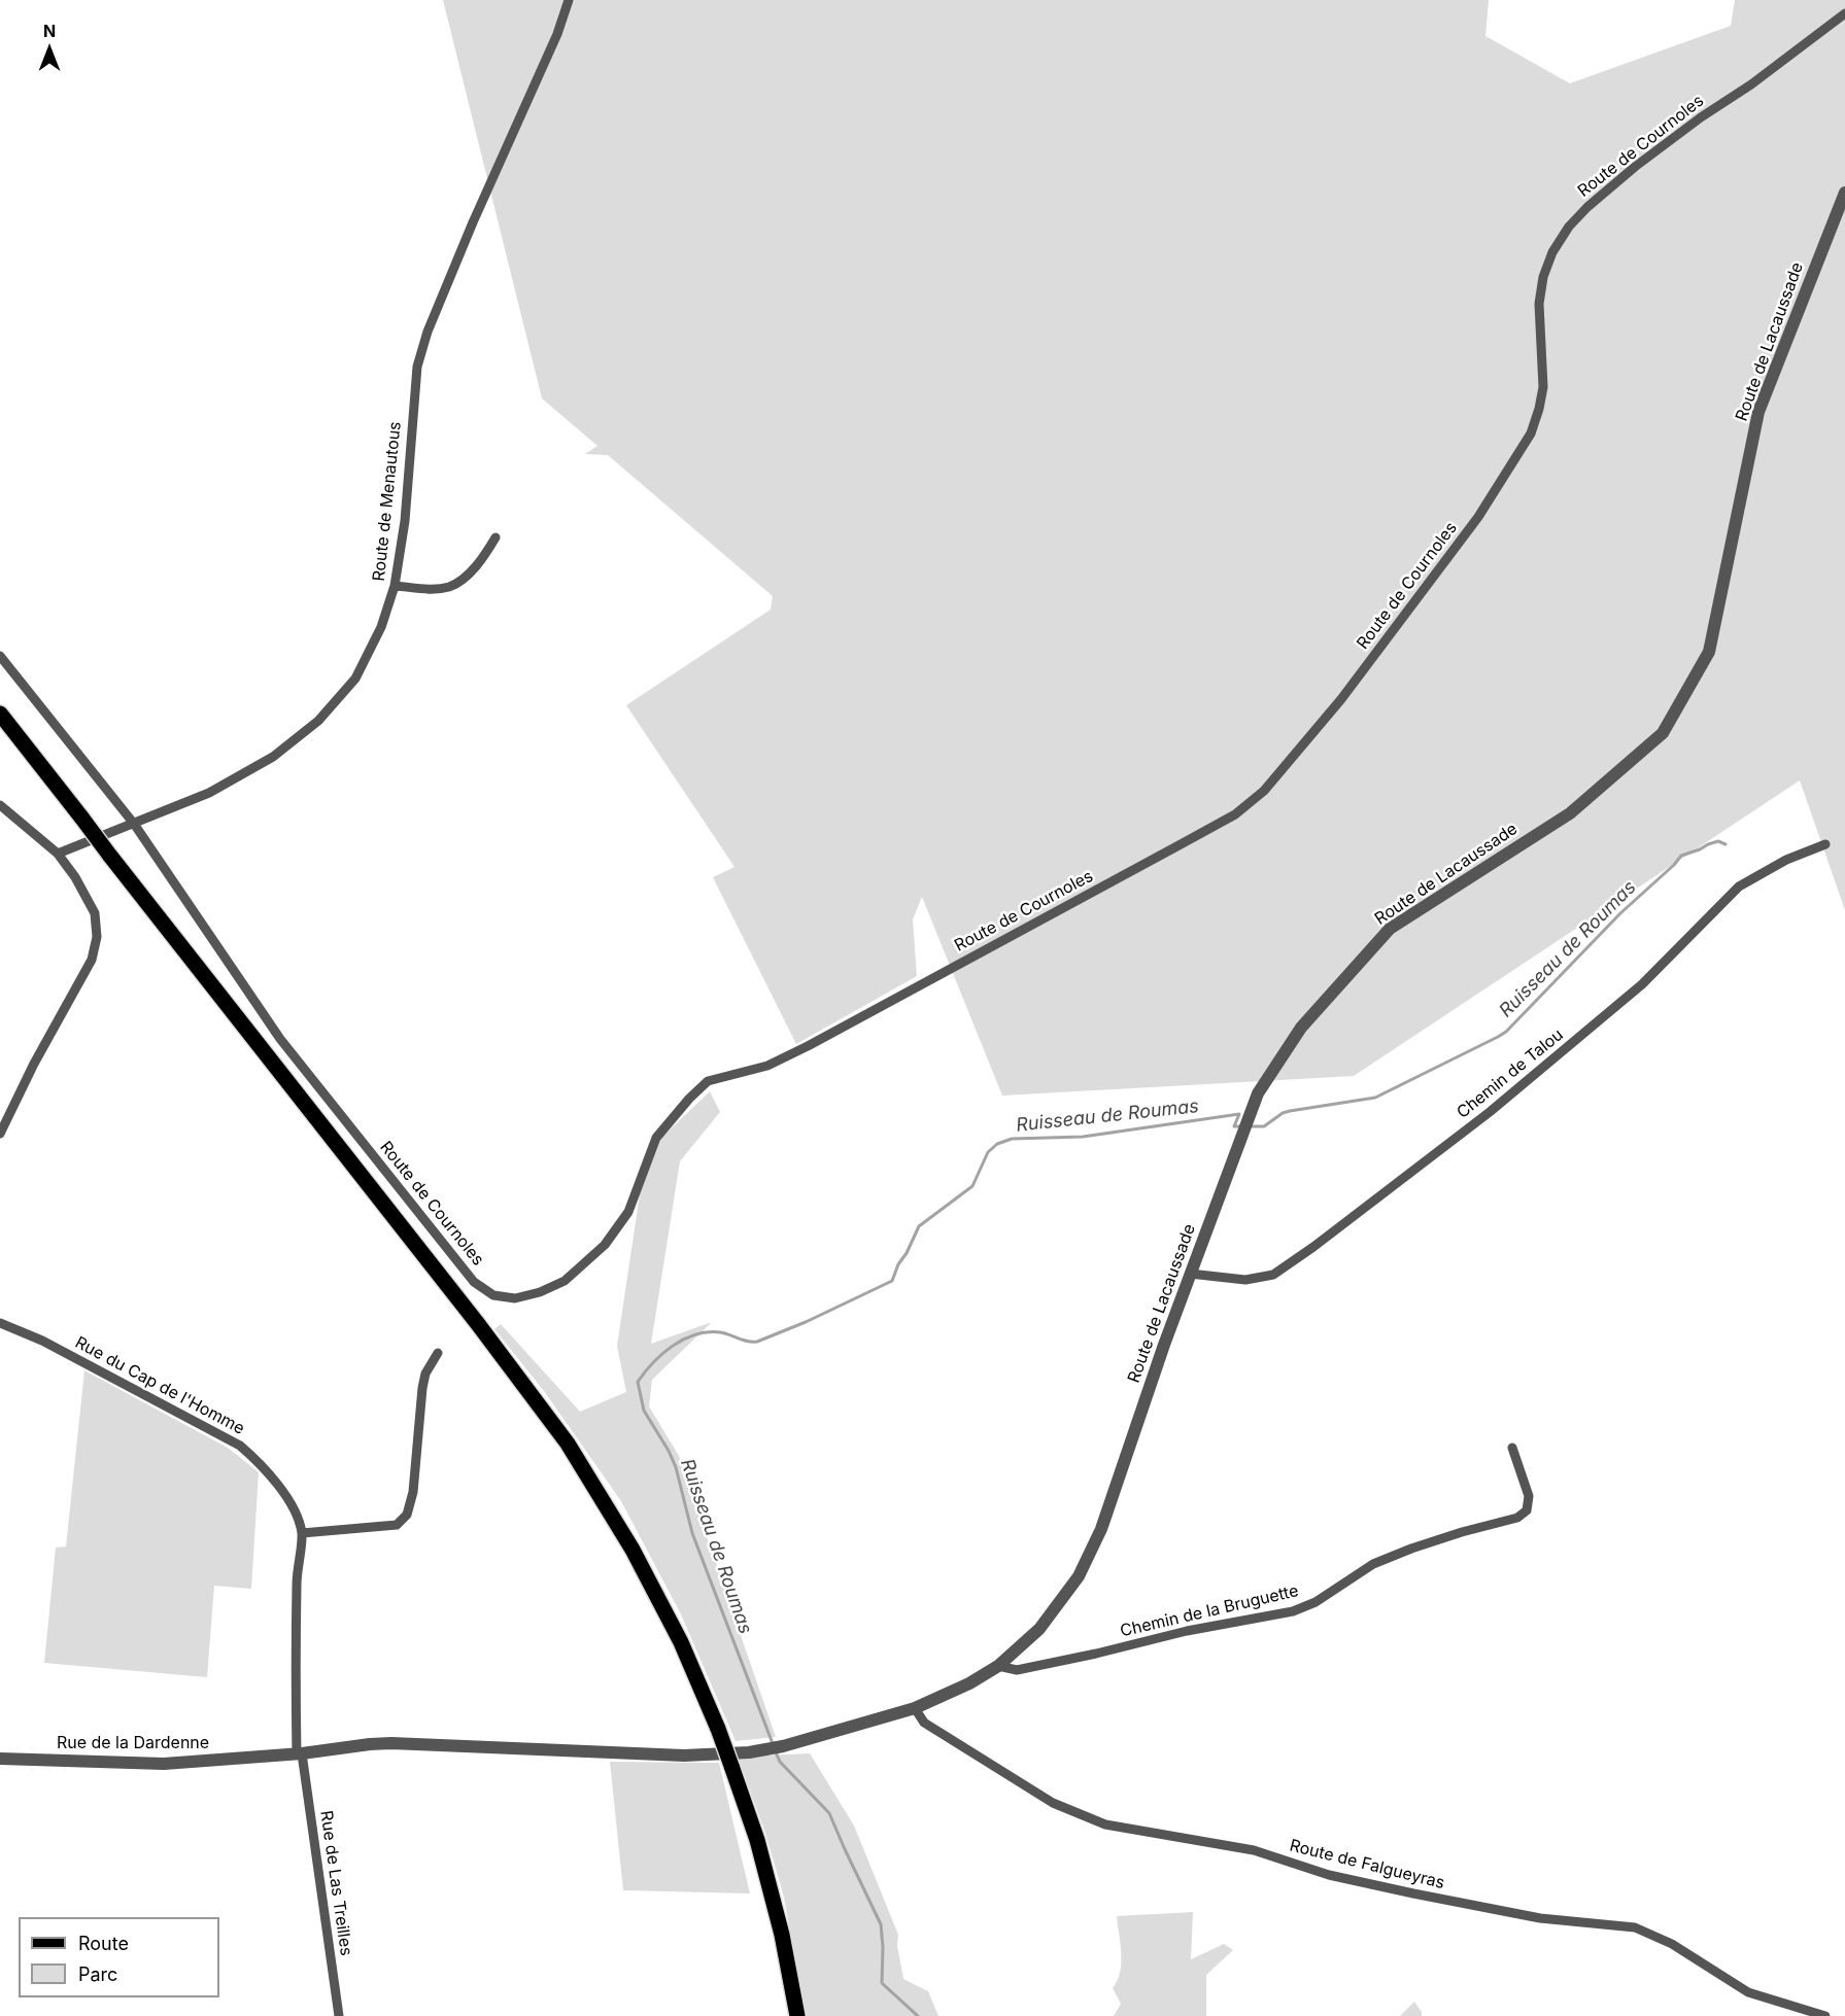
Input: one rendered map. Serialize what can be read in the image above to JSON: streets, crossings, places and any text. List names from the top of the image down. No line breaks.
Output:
{"streets":{"street":["Route de Cournoles","Route de Lacaussade","Route de Menautous","Chemin de Talou","Rue du Cap de l'Homme","Chemin de la Bruguette","Rue de la Dardenne","Route de Falgueyras","Rue de Las Treilles"]},"crossings":[["Route de Cournoles","Route de Menautous"],["Route de Lacaussade","Chemin de Talou"],["Route de Lacaussade","Chemin de la Bruguette"],["Route de Lacaussade","Rue de la Dardenne"],["Route de Lacaussade","Route de Falgueyras"],["Rue du Cap de l'Homme","Rue de Las Treilles"],["Rue de la Dardenne","Route de Falgueyras"],["Rue de la Dardenne","Rue de Las Treilles"]],"water":["Ruisseau de Roumas"],"legend":["Route","Parc"],"north":"top"}
